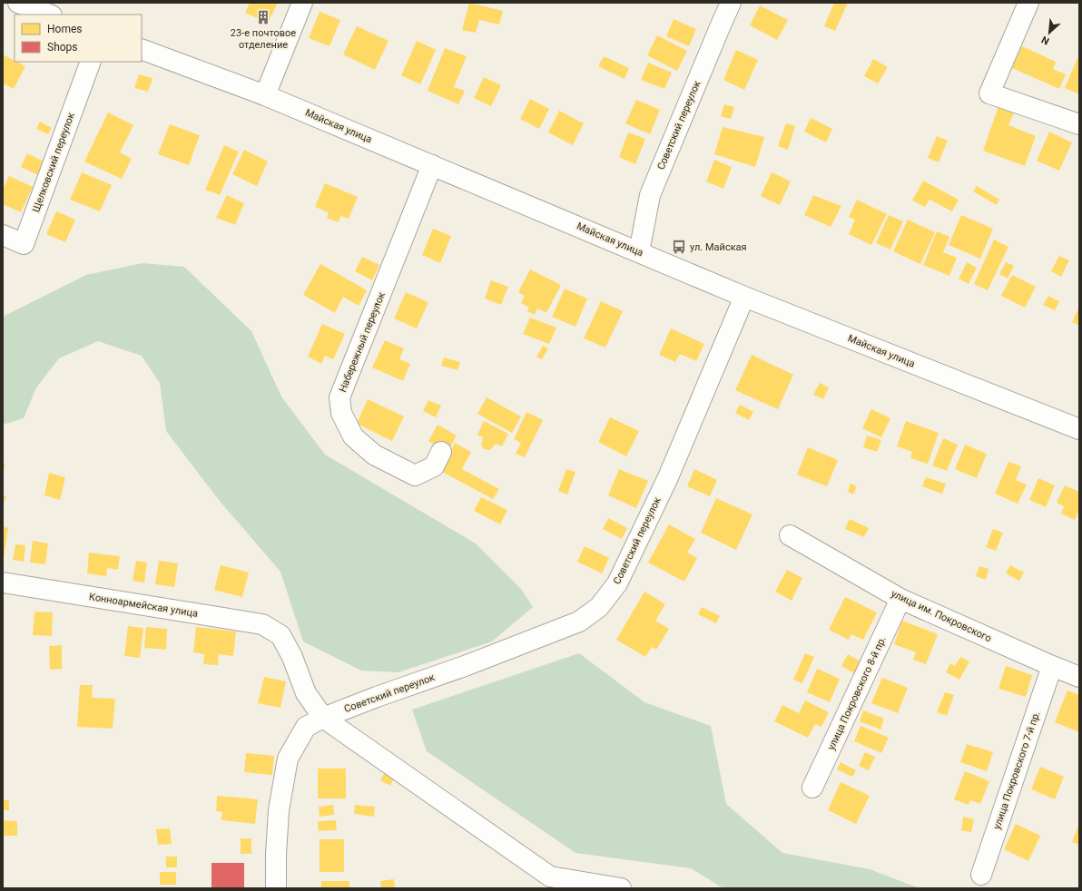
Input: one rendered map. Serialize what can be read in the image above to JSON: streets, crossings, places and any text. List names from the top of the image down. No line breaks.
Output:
{"streets":{"street":["Советский переулок","Майская улица","Щелковский переулок","Набережный переулок","Конноармейская улица","улица им. Покровского","улица Покровского 8-й пр.","улица Покровского 7-й пр."]},"crossings":[["Советский переулок","Майская улица"],["Советский переулок","Конноармейская улица"],["Майская улица","Набережный переулок"],["улица им. Покровского","улица Покровского 8-й пр."],["улица им. Покровского","улица Покровского 7-й пр."]],"places":{"building":["23-е почтовое отделение"],"bus stop":["ул. Майская"]},"legend":["Homes","Shops"],"north":"bottom left"}
